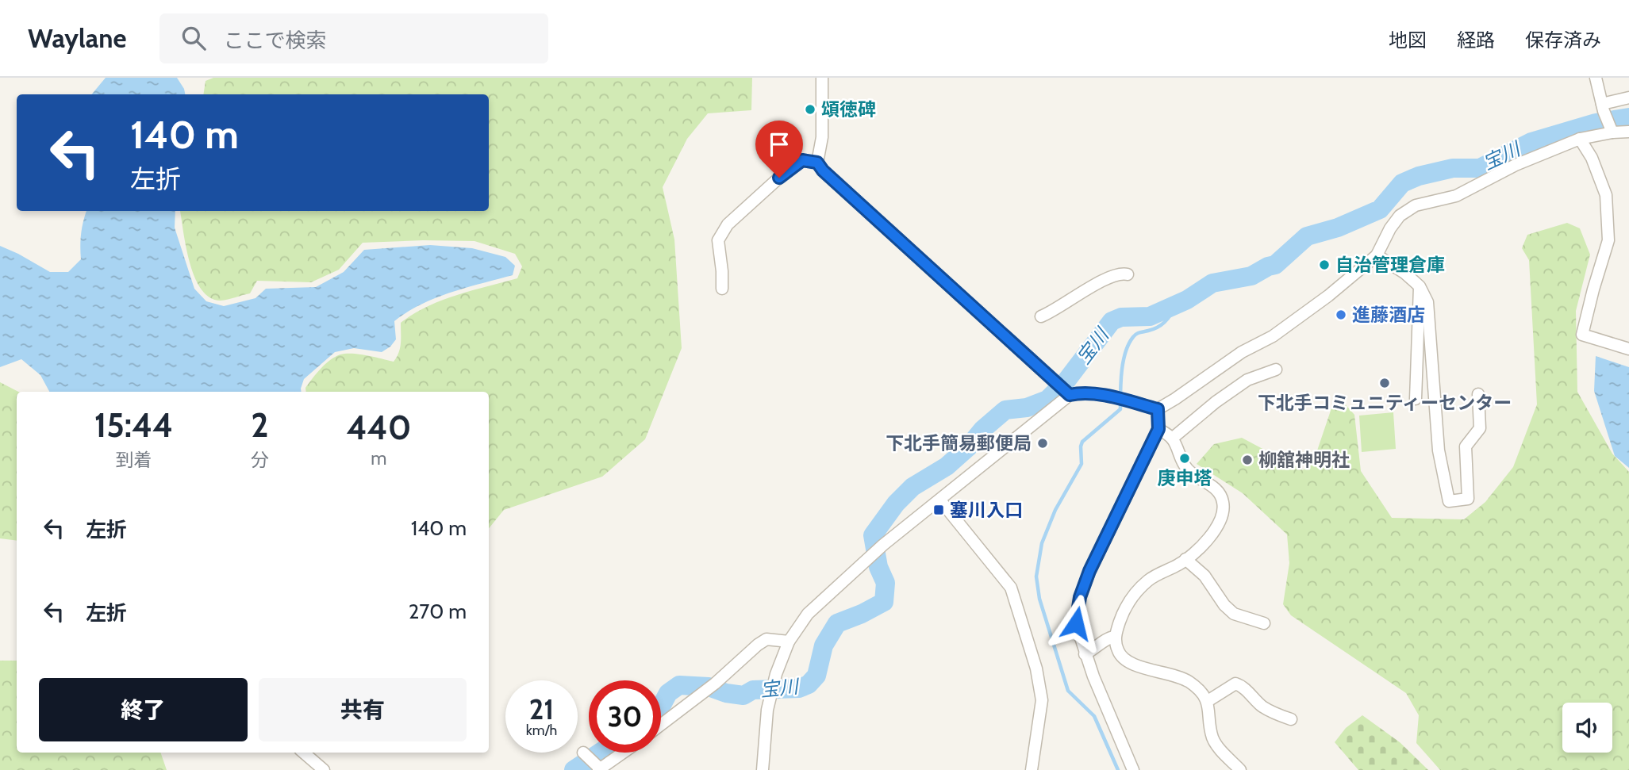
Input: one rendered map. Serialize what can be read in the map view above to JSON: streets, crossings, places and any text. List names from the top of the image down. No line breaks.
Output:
{"water":["宝川"],"places":{"other":["頌徳碑","自治管理倉庫","進藤酒店","下北手コミュニティーセンター","下北手簡易郵便局","庚申塔","柳舘神明社"],"transit":["塞川入口"]},"page":{"header":"Waylane","search":"ここで検索","nav":["地図","経路","保存済み"],"turn":["140 m","左折"],"eta":["15:44","到着","2","分","440","m"],"list":[{"name":"左折","value":"140 m"},{"name":"左折","value":"270 m"}],"buttons":["終了","共有"],"speed":"21 km/h","limit":"30"}}
